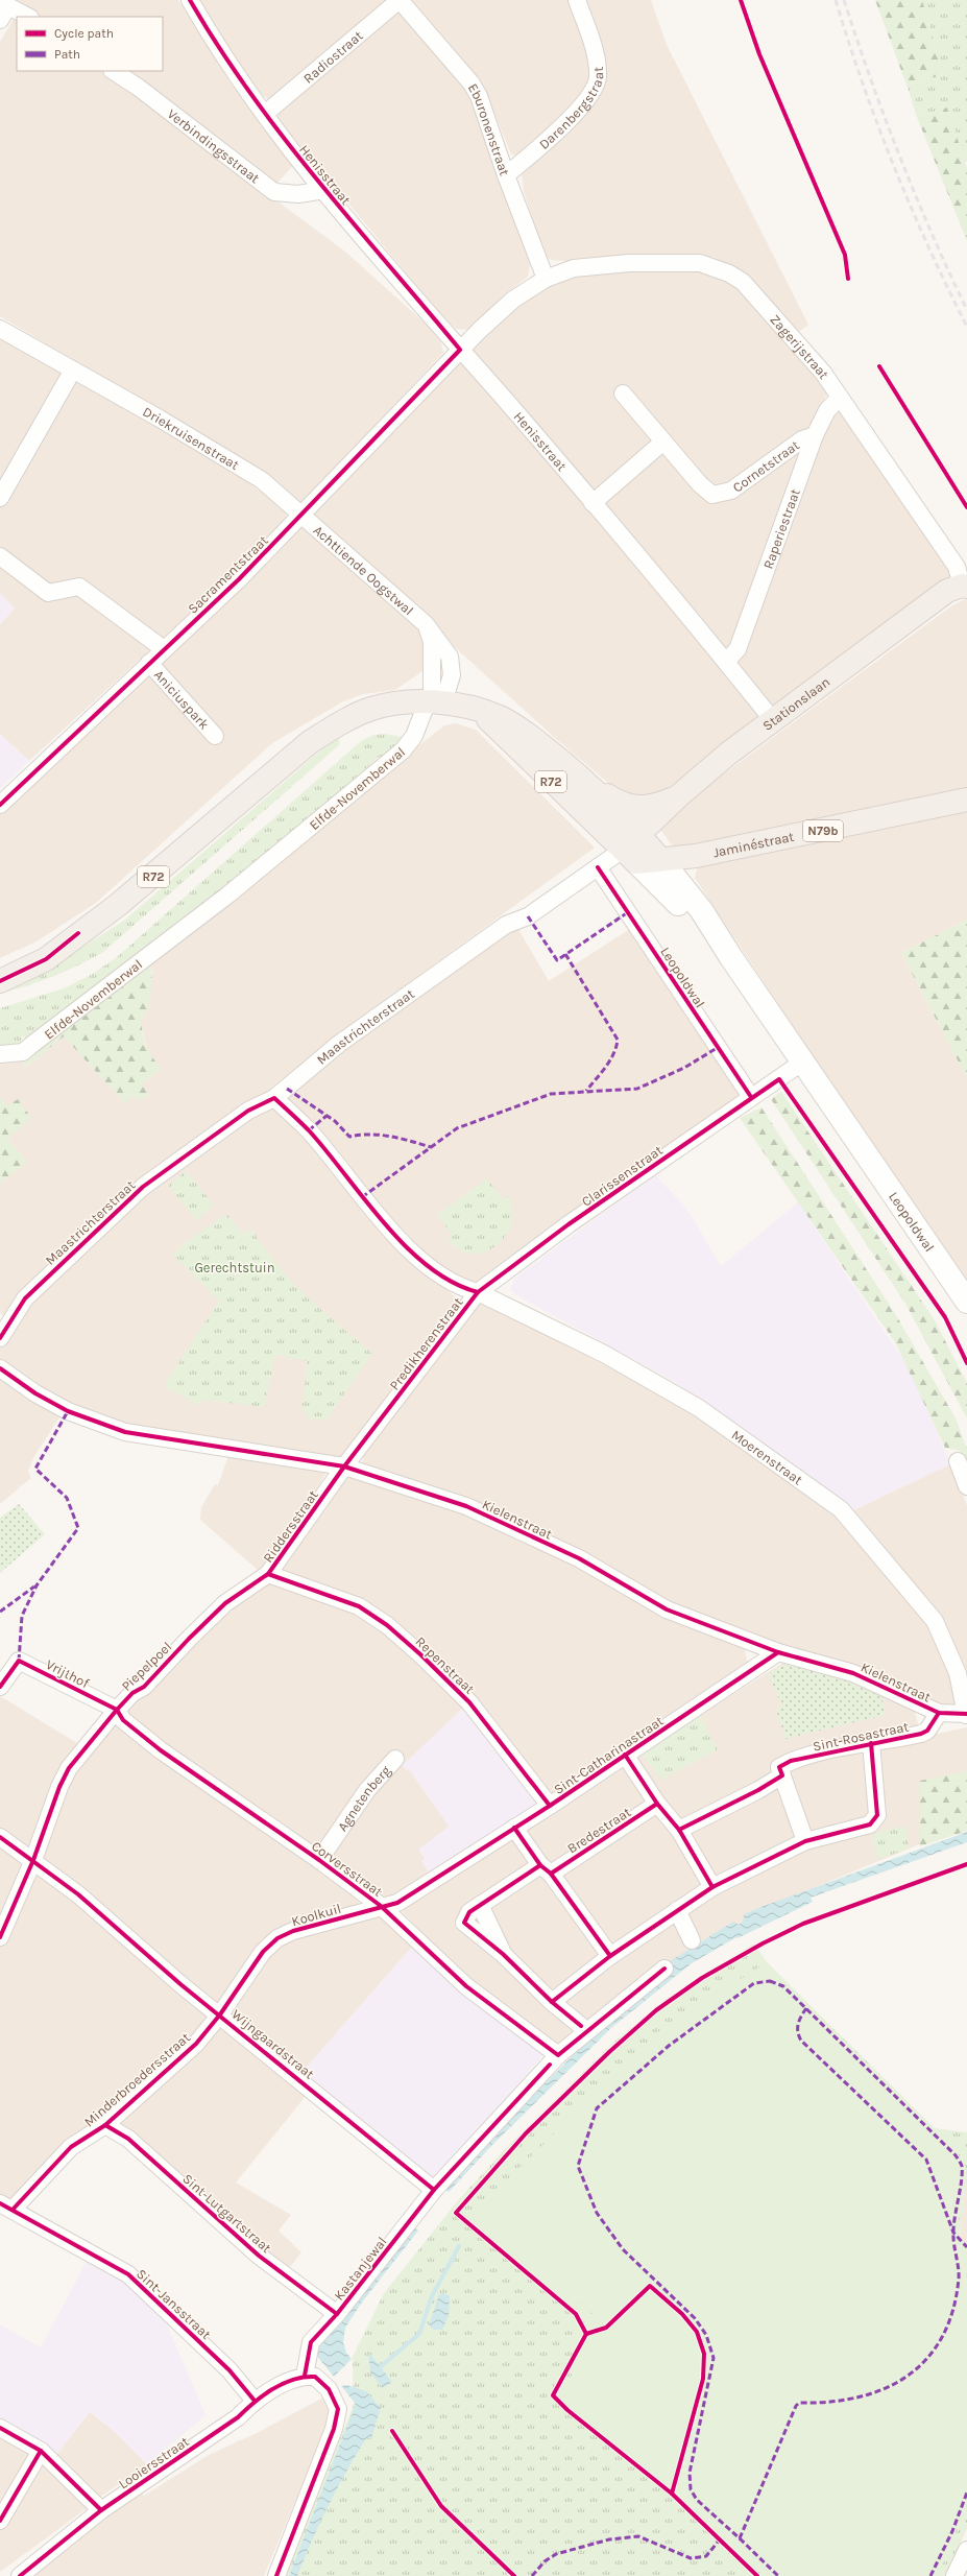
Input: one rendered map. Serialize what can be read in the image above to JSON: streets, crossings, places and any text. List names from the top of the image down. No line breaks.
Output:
{"streets":{"main road":["Stationslaan","R72","N79b","Jaminéstraat","Leopoldwal"],"street":["Radiostraat","Darenbergstraat","Eburonenstraat","Verbindingsstraat","Henisstraat","Zagerijstraat","Driekruisenstraat","Cornetstraat","Raperiestraat","Achttiende Oogstwal","Sacramentstraat","Aniciuspark","Elfde-Novemberwal","Maastrichterstraat","Clarissenstraat","Predikherenstraat","Moerenstraat","Kielenstraat","Riddersstraat","Repenstraat","Piepelpoel","Vrijthof","Sint-Rosastraat","Sint-Catharinastraat","Agnetenberg","Bredestraat","Corversstraat","Koolkuil","Wijngaardstraat","Minderbroedersstraat","Sint-Lutgartstraat","Kastanjewal","Sint-Jansstraat","Looiersstraat"]},"crossings":[["Radiostraat","Eburonenstraat"],["Radiostraat","Henisstraat"],["Darenbergstraat","Eburonenstraat"],["Eburonenstraat","Zagerijstraat"],["Eburonenstraat","Sacramentstraat"],["Verbindingsstraat","Henisstraat"],["Henisstraat","Raperiestraat"],["Henisstraat","Sacramentstraat"],["Henisstraat","Stationslaan"],["Zagerijstraat","Raperiestraat"],["Zagerijstraat","Sacramentstraat"],["Zagerijstraat","Stationslaan"],["Driekruisenstraat","Achttiende Oogstwal"],["Driekruisenstraat","Sacramentstraat"],["Cornetstraat","Raperiestraat"],["Achttiende Oogstwal","Sacramentstraat"],["Achttiende Oogstwal","R72"],["Achttiende Oogstwal","Elfde-Novemberwal"],["Sacramentstraat","Aniciuspark"],["Stationslaan","R72"],["Stationslaan","Leopoldwal"],["Stationslaan","Maastrichterstraat"],["R72","Elfde-Novemberwal"],["R72","Leopoldwal"],["R72","Maastrichterstraat"],["Jaminéstraat","Leopoldwal"],["Leopoldwal","Maastrichterstraat"],["Leopoldwal","Clarissenstraat"],["Maastrichterstraat","Moerenstraat"],["Clarissenstraat","Predikherenstraat"],["Clarissenstraat","Moerenstraat"],["Predikherenstraat","Moerenstraat"],["Predikherenstraat","Kielenstraat"],["Predikherenstraat","Riddersstraat"],["Moerenstraat","Kielenstraat"],["Kielenstraat","Riddersstraat"],["Kielenstraat","Sint-Rosastraat"],["Kielenstraat","Sint-Catharinastraat"],["Riddersstraat","Repenstraat"],["Riddersstraat","Piepelpoel"],["Repenstraat","Sint-Catharinastraat"],["Piepelpoel","Vrijthof"],["Piepelpoel","Corversstraat"],["Piepelpoel","Wijngaardstraat"],["Vrijthof","Corversstraat"],["Sint-Catharinastraat","Corversstraat"],["Sint-Catharinastraat","Koolkuil"],["Agnetenberg","Corversstraat"],["Corversstraat","Koolkuil"],["Corversstraat","Kastanjewal"],["Koolkuil","Wijngaardstraat"],["Koolkuil","Minderbroedersstraat"],["Wijngaardstraat","Minderbroedersstraat"],["Wijngaardstraat","Kastanjewal"],["Minderbroedersstraat","Sint-Lutgartstraat"],["Minderbroedersstraat","Sint-Jansstraat"],["Sint-Lutgartstraat","Kastanjewal"],["Kastanjewal","Looiersstraat"],["Sint-Jansstraat","Looiersstraat"]],"parks":["Gerechtstuin"],"legend":["Cycle path","Path"]}
